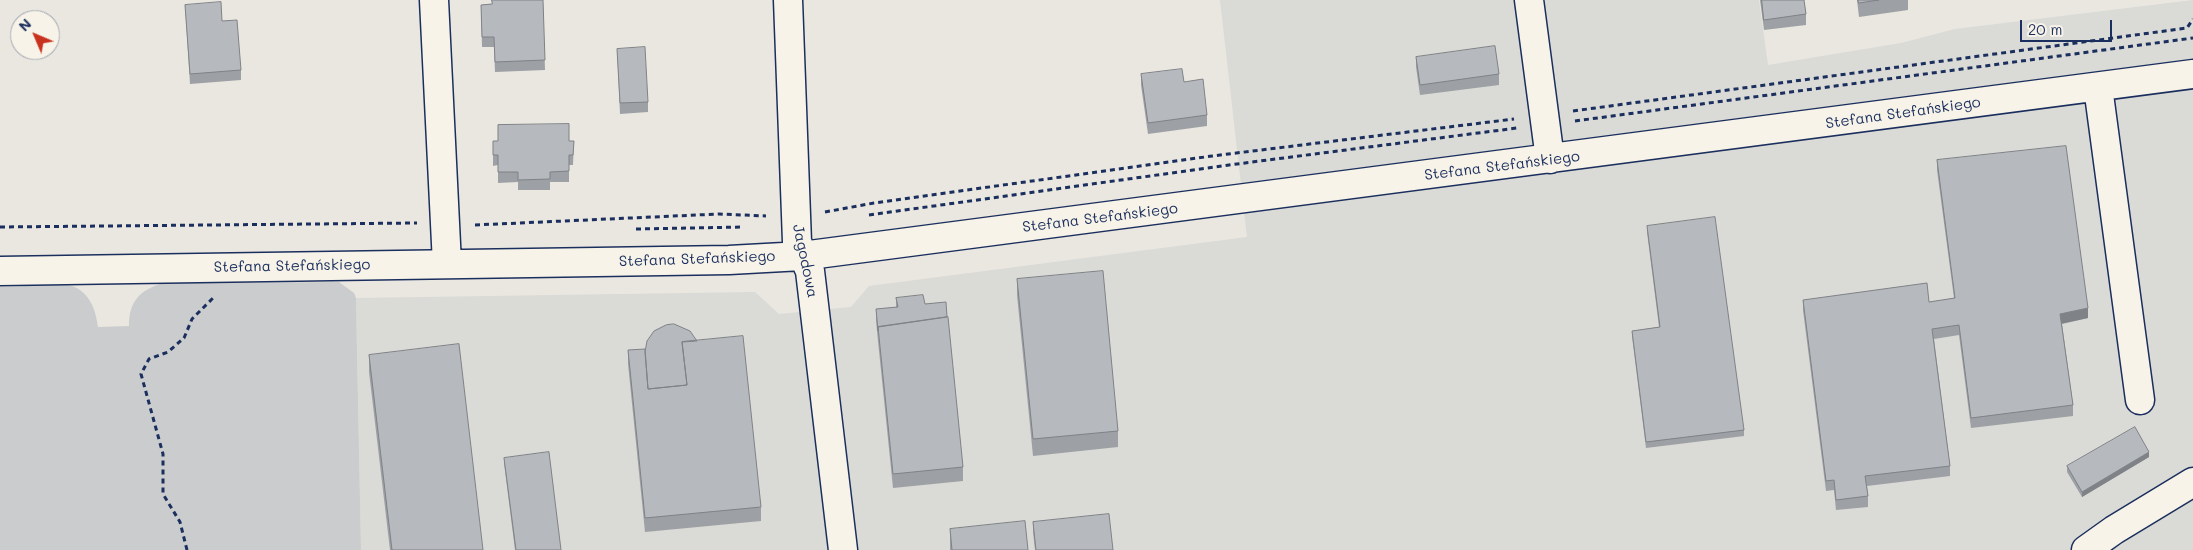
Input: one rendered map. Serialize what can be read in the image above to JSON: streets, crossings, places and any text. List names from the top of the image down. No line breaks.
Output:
{"streets":{"street":["Stefana Stefańskiego","Jagodowa"]},"crossings":[["Stefana Stefańskiego","Jagodowa"]],"scale_bar":"20 m","north":"top left"}
